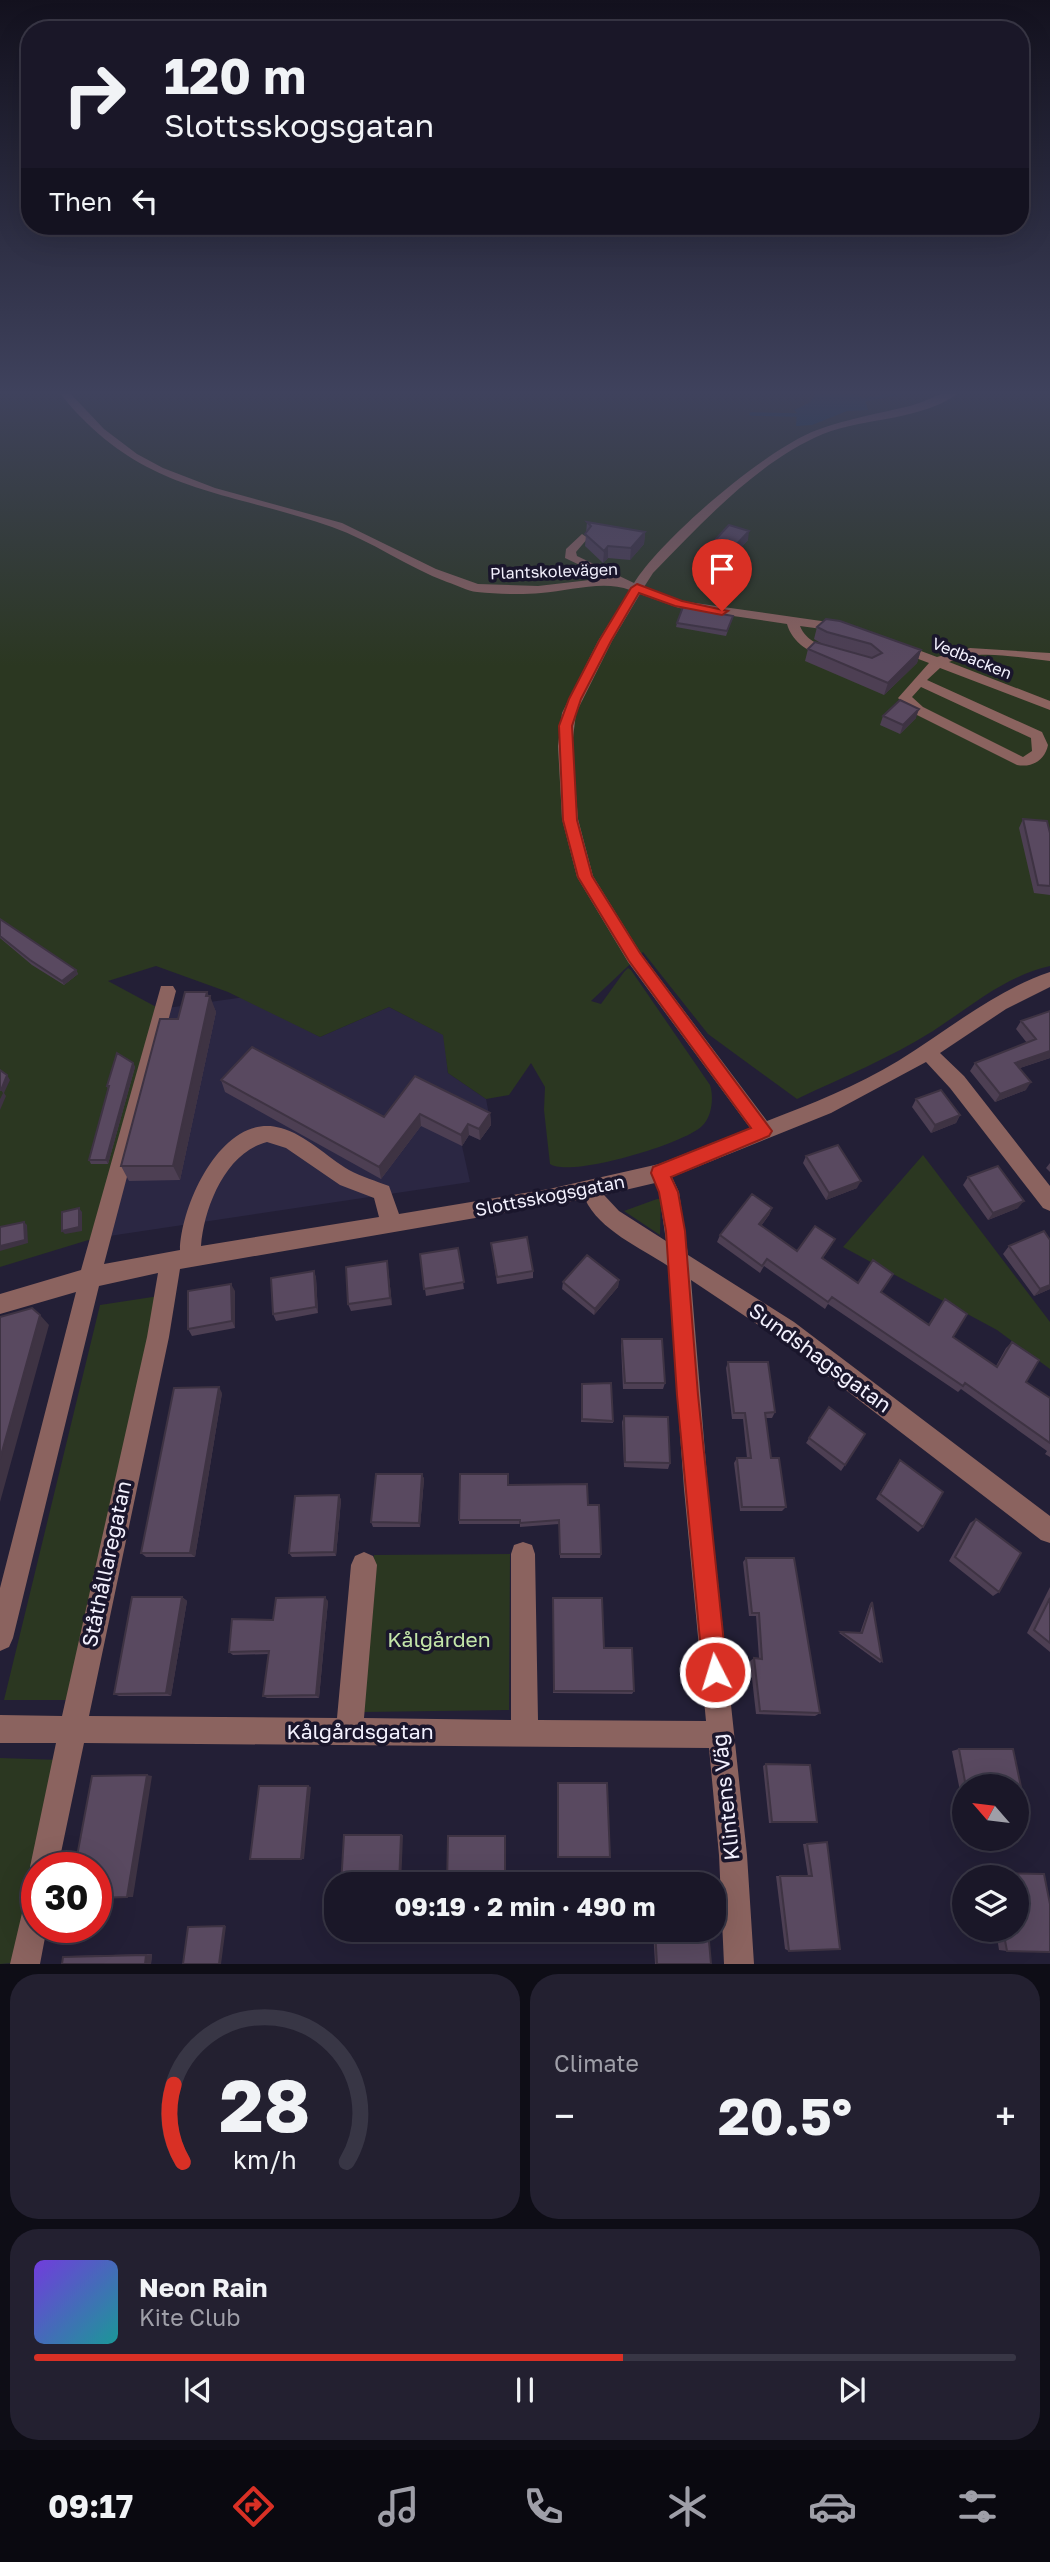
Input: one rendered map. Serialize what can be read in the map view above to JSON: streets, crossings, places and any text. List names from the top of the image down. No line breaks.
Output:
{"streets":{"street":["Plantskolevägen","Vedbacken","Slottsskogsgatan","Sundshagsgatan","Ståthållaregatan","Kålgårdsgatan","Klintens Väg"]},"crossings":[["Slottsskogsgatan","Sundshagsgatan"],["Slottsskogsgatan","Ståthållaregatan"],["Slottsskogsgatan","Klintens Väg"],["Sundshagsgatan","Klintens Väg"],["Ståthållaregatan","Kålgårdsgatan"],["Kålgårdsgatan","Klintens Väg"]],"parks":["Kålgården"],"north":"top left","page":{"turn":["120 m","Slottsskogsgatan"],"then":"Then","limit":"30","trip":"09:19 · 2 min · 490 m","tile":"Climate","heat":["−","20.5°","+"],"song":["Neon Rain","Kite Club"],"tabs":"09:17","gauge":["28","km/h"]}}
